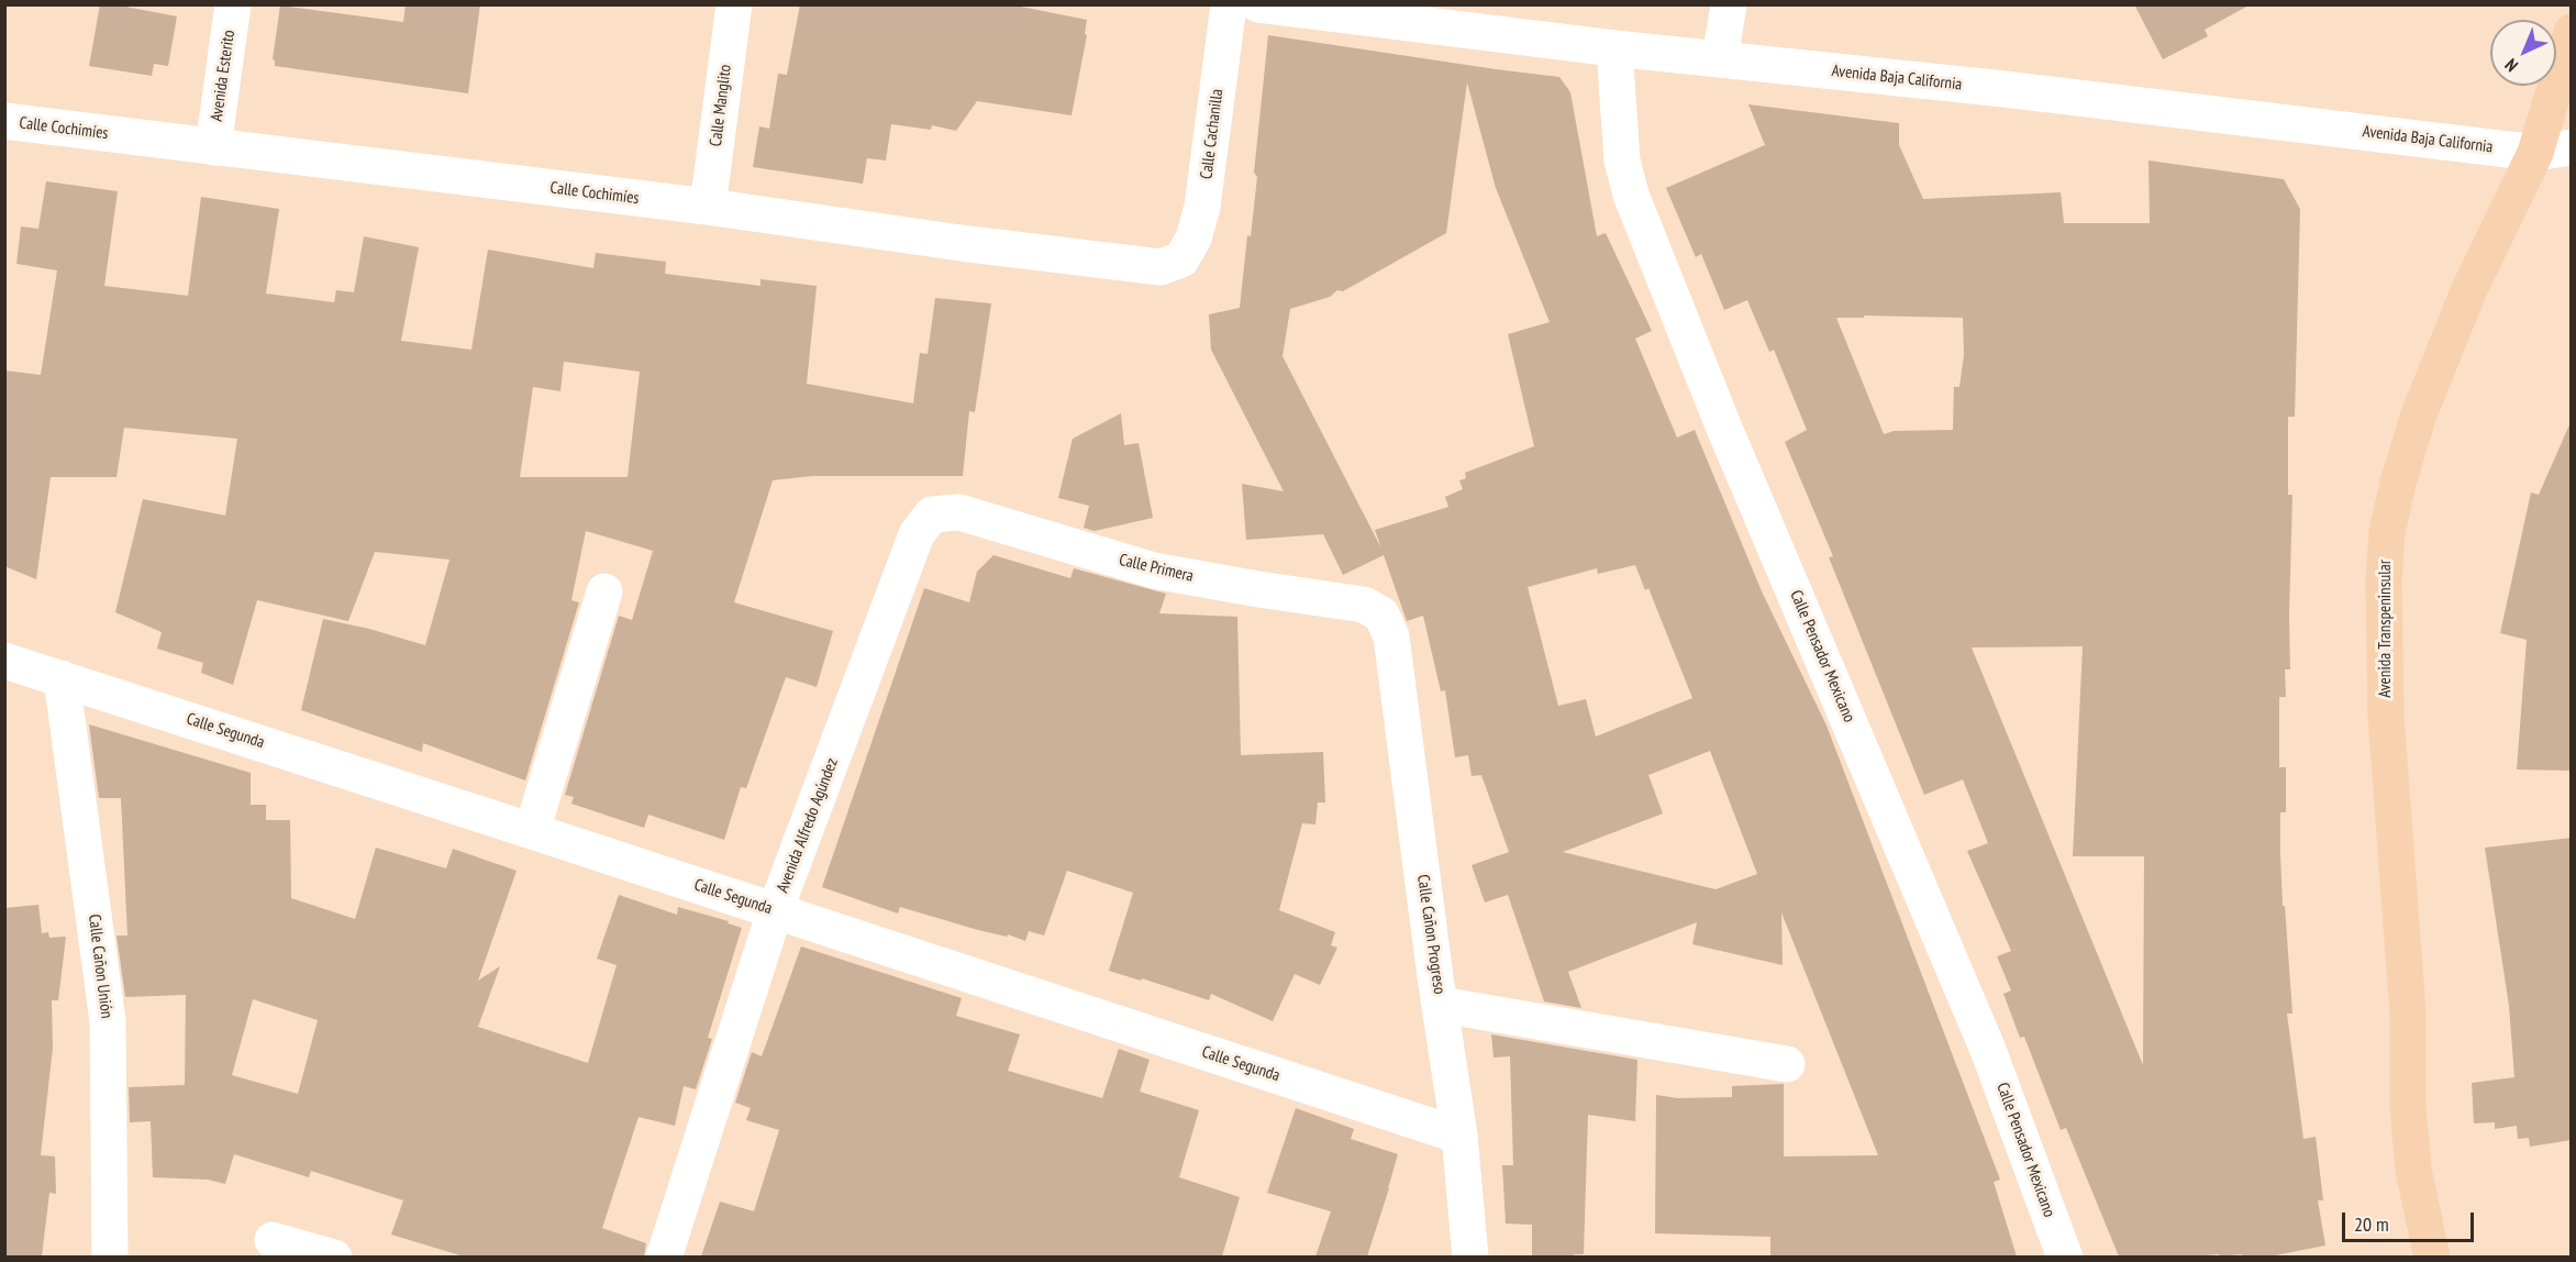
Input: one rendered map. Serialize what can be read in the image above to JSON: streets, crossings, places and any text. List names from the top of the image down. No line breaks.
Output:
{"streets":{"main road":["Avenida Transpeninsular"],"street":["Avenida Esterito","Avenida Baja California","Calle Manglito","Calle Cochimíes","Calle Cachanilla","Calle Primera","Calle Pensador Mexicano","Calle Segunda","Avenida Alfredo Agúndez","Calle Cañon Progreso","Calle Cañon Unión"]},"crossings":[["Avenida Esterito","Calle Cochimíes"],["Avenida Baja California","Avenida Transpeninsular"],["Avenida Baja California","Calle Pensador Mexicano"],["Calle Manglito","Calle Cochimíes"],["Calle Cochimíes","Calle Cachanilla"],["Calle Primera","Avenida Alfredo Agúndez"],["Calle Primera","Calle Cañon Progreso"],["Calle Segunda","Avenida Alfredo Agúndez"],["Calle Segunda","Calle Cañon Progreso"],["Calle Segunda","Calle Cañon Unión"]],"scale_bar":"20 m","north":"bottom left"}
